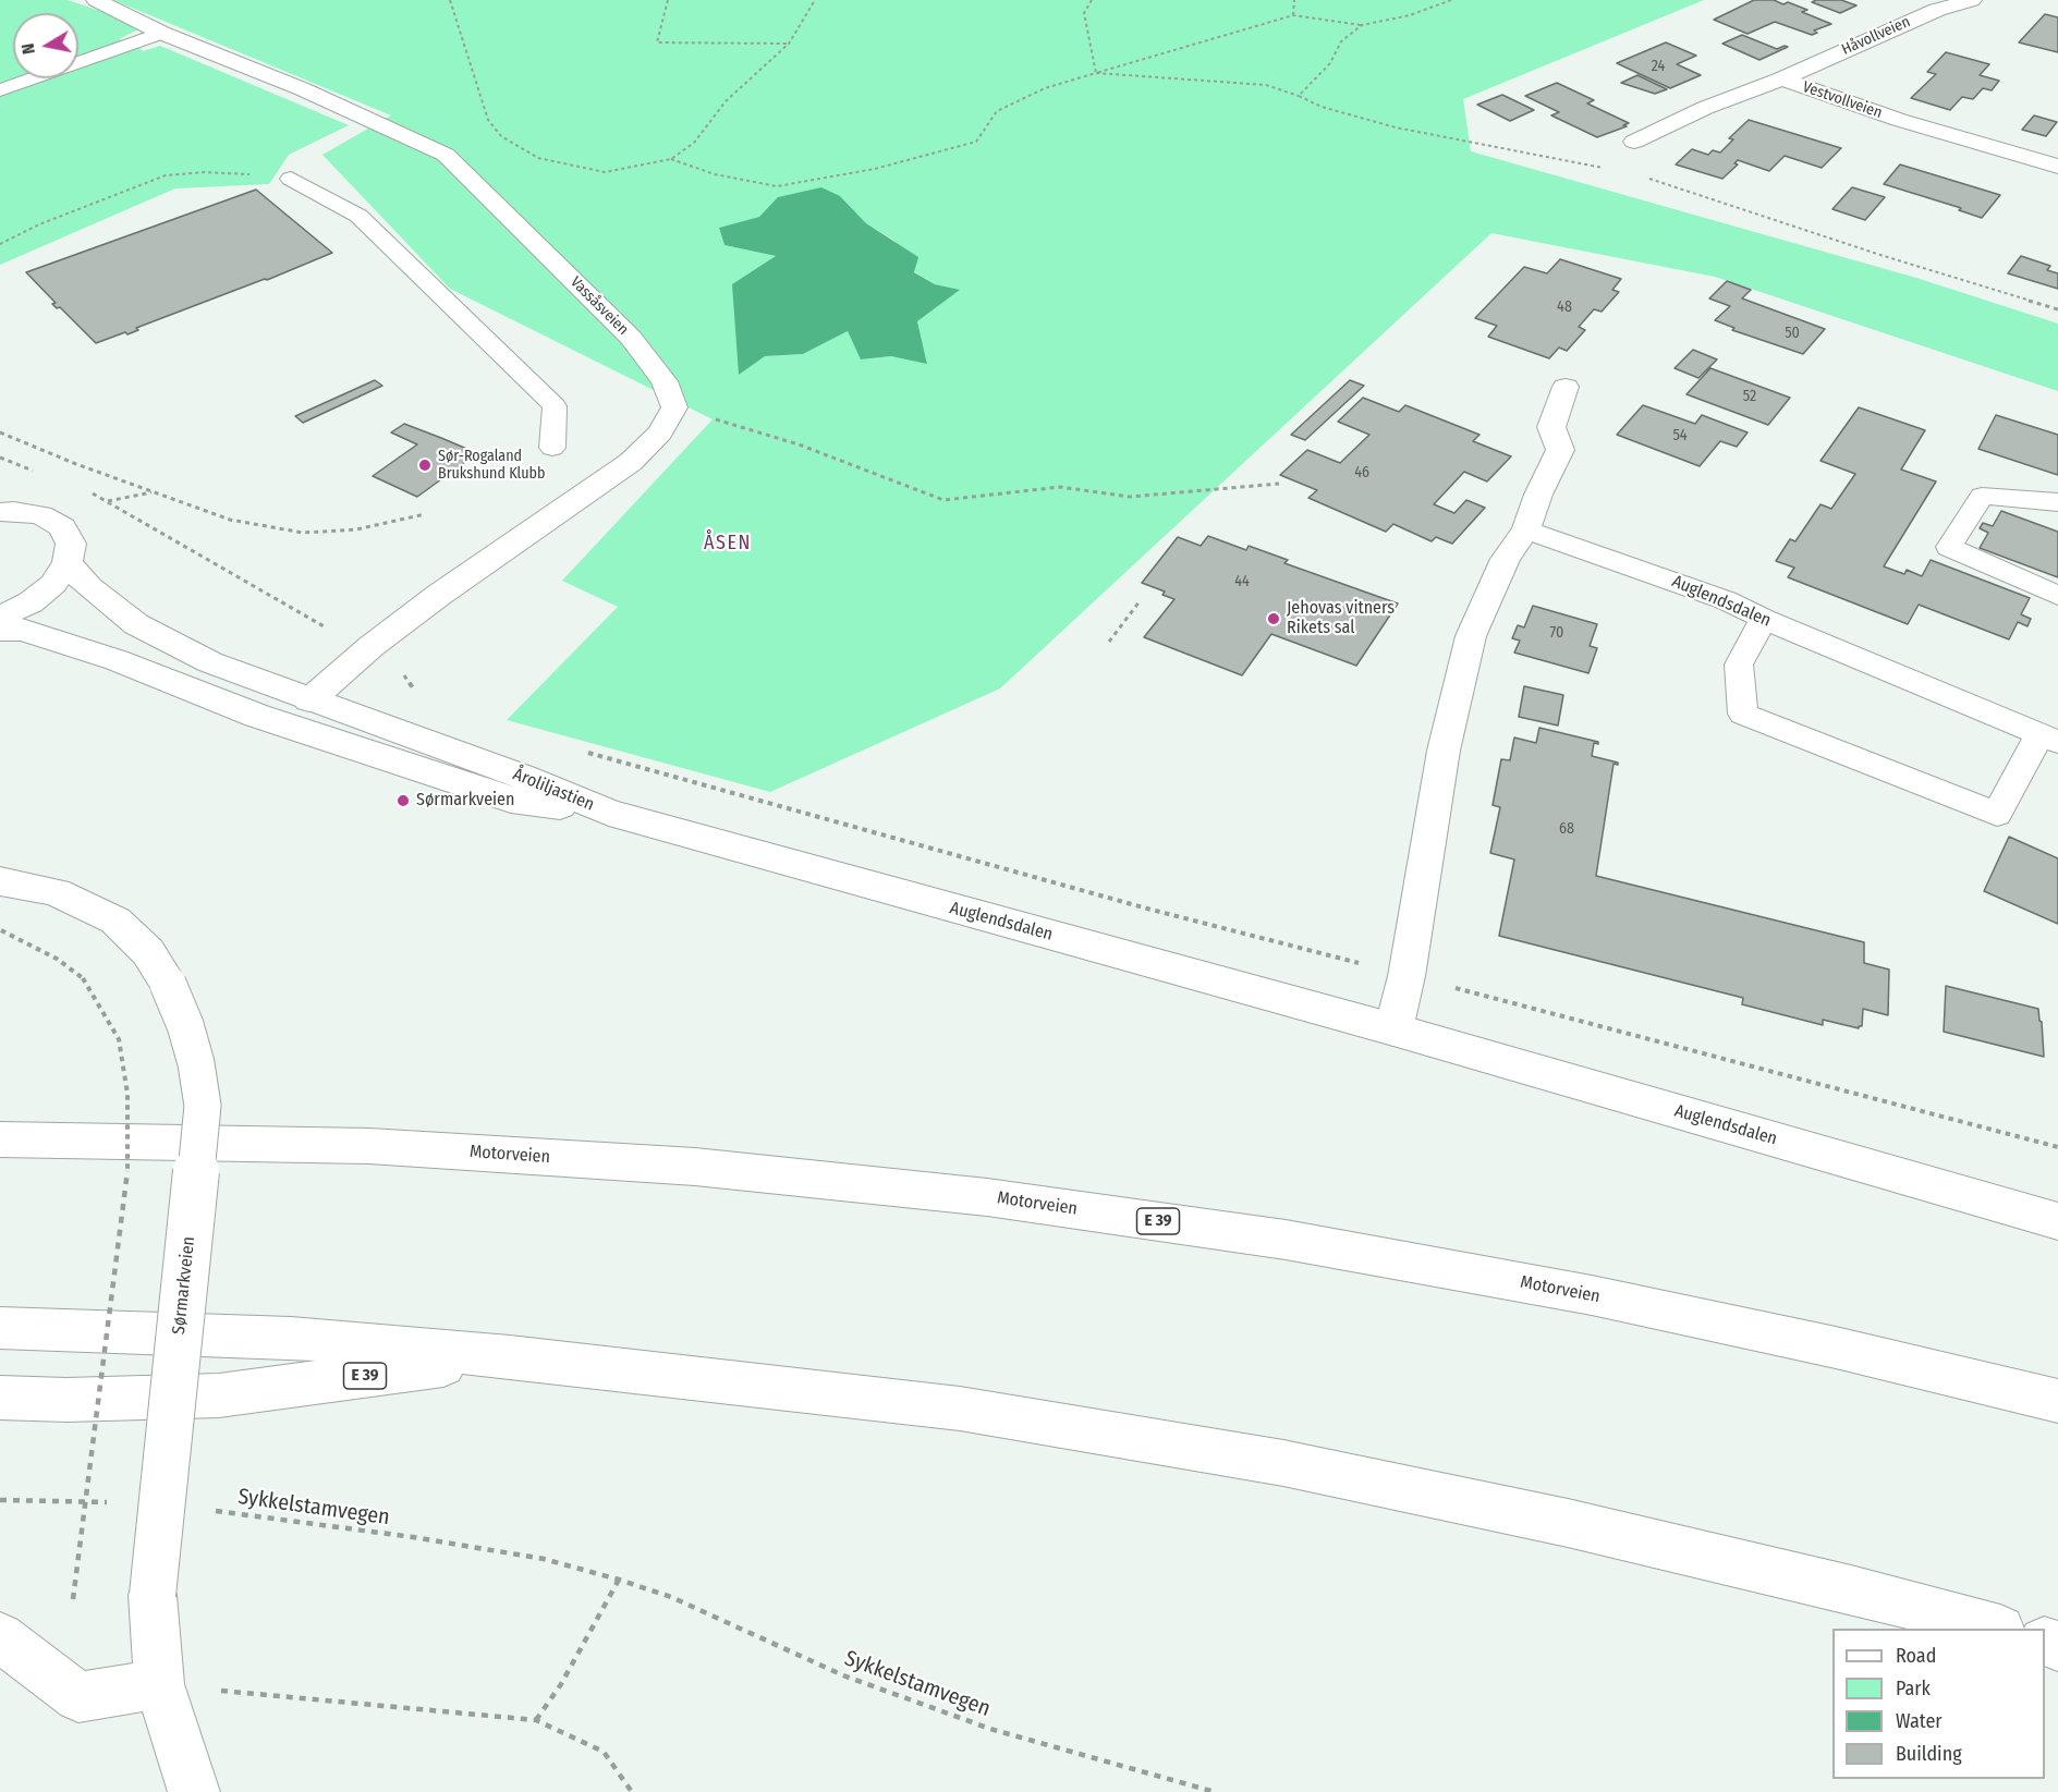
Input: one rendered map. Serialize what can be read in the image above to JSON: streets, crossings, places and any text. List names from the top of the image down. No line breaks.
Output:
{"streets":{"main road":["Håvollveien","Vestvollveien","Vassåsveien","Auglendsdalen","Åroliljastien","Motorveien","E 39","Sørmarkveien"],"path":["Sykkelstamvegen"]},"crossings":[["Håvollveien","Vestvollveien"],["Auglendsdalen","Åroliljastien"]],"districts":["ÅSEN"],"places":["Sør-Rogaland Brukshund Klubb","Jehovas vitners Rikets sal","Sørmarkveien"],"house_numbers":["24","48","50","52","54","46","44","70","68"],"legend":["Road","Park","Water","Building"],"north":"left"}
